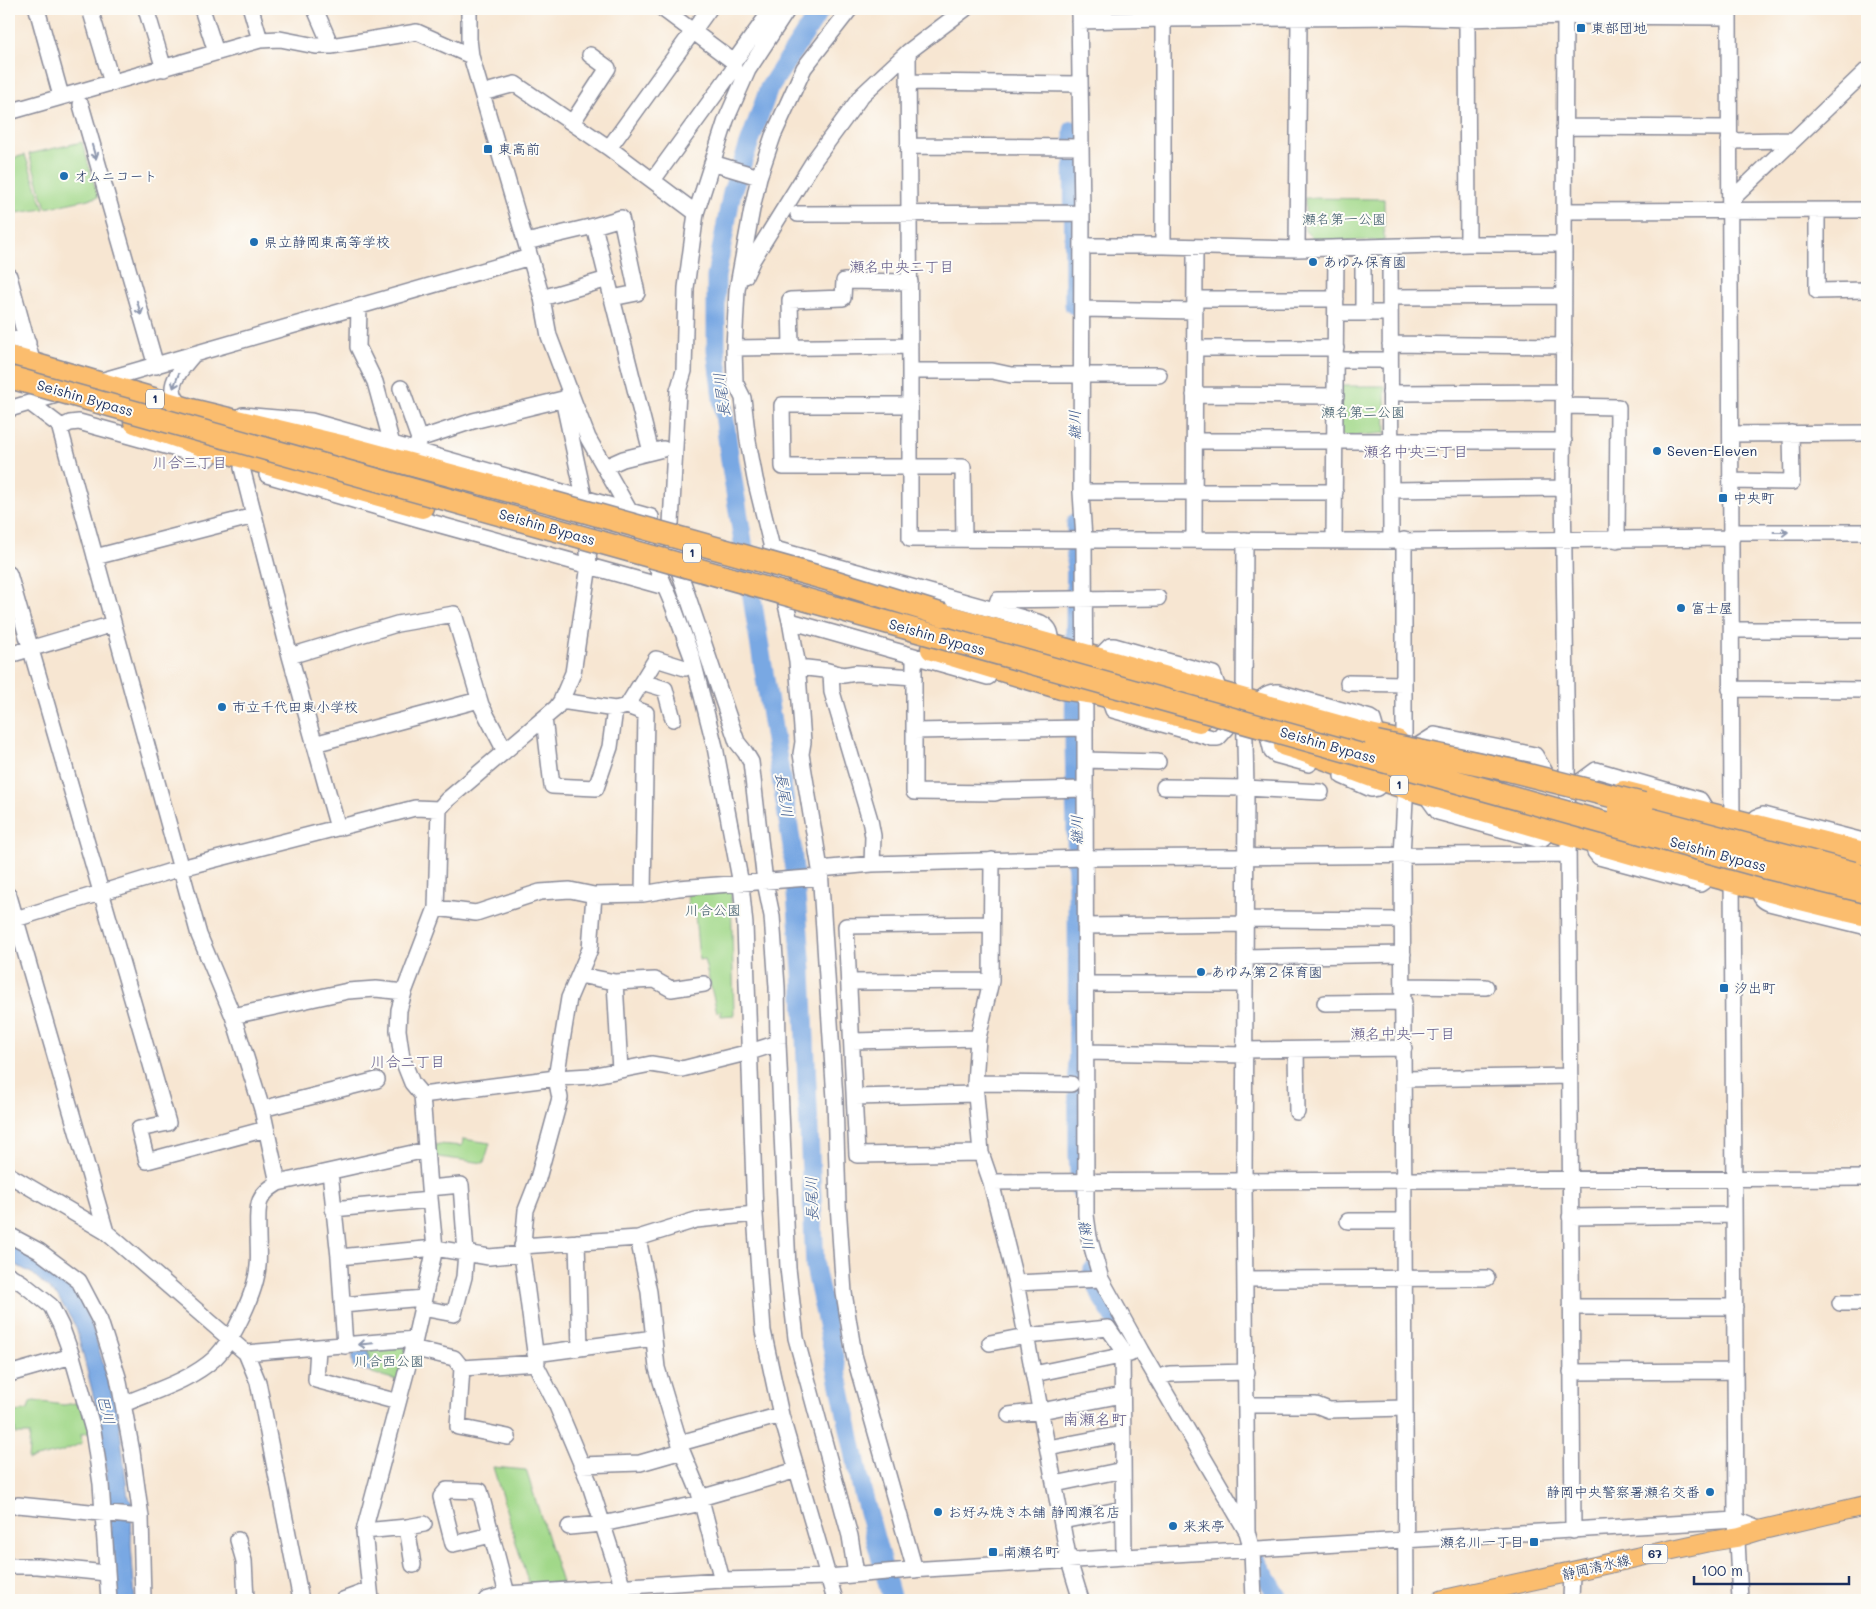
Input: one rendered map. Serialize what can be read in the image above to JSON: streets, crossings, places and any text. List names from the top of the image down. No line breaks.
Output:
{"streets":{"highway":["Seishin Bypass","1"],"main road":["67","静岡清水線"]},"crossings":[["Seishin Bypass","1"]],"districts":["瀬名中央二丁目","瀬名中央三丁目","川合三丁目","瀬名中央一丁目","川合二丁目","南瀬名町"],"water":["長尾川","継川","巴川"],"parks":["瀬名第一公園","瀬名第二公園","川合公園","川合西公園"],"places":{"transit":["東部団地","東高前","中央町","汐出町","瀬名川一丁目","南瀬名町"],"other":["オムニコート","県立静岡東高等学校","あゆみ保育園","Seven-Eleven","富士屋","市立千代田東小学校","あゆみ第２保育園","静岡中央警察署瀬名交番","お好み焼き本舗 静岡瀬名店","来来亭"]},"scale_bar":"100 m"}
